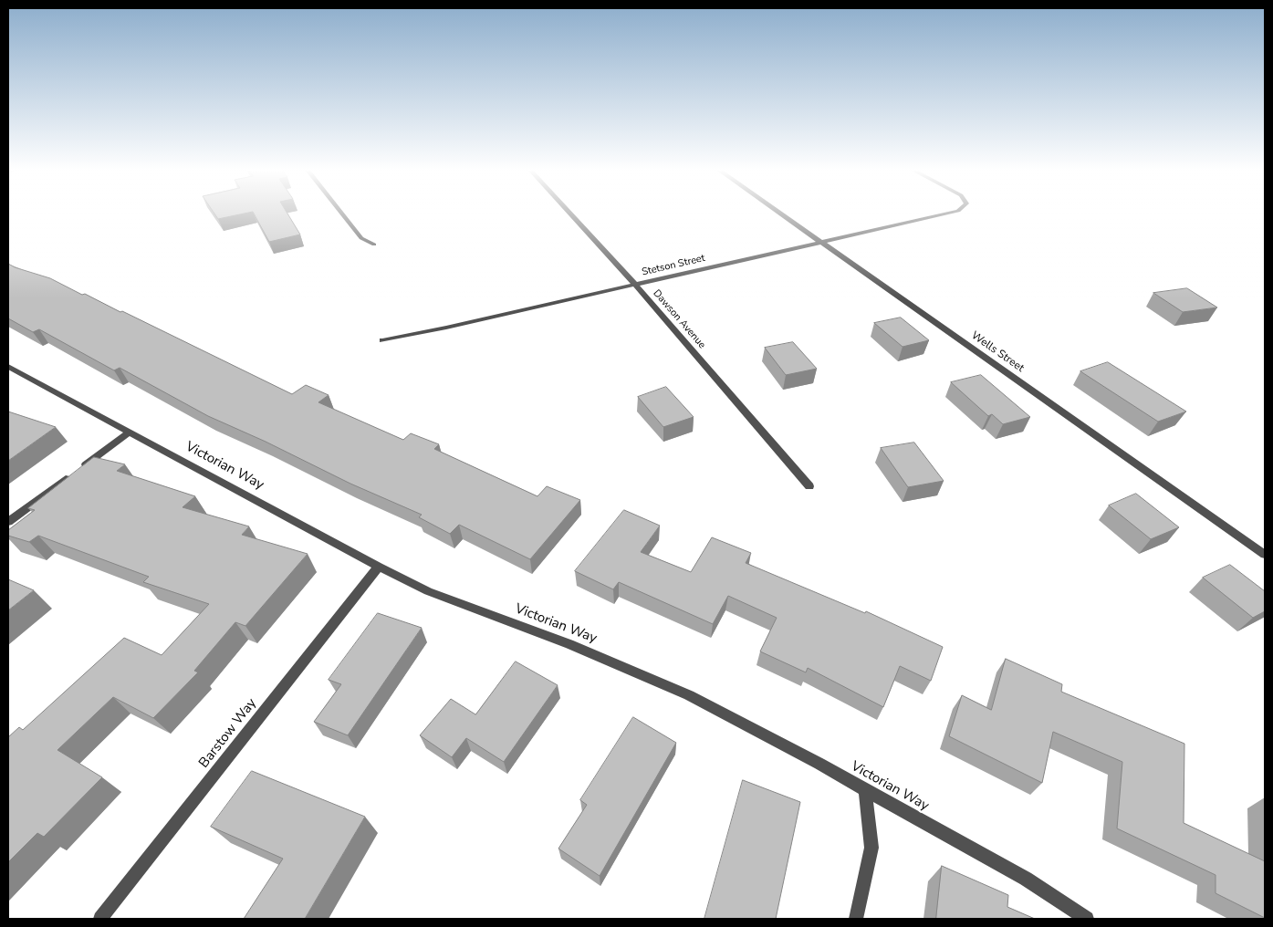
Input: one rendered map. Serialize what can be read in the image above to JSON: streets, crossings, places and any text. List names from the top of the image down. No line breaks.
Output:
{"streets":{"street":["Stetson Street","Dawson Avenue","Wells Street","Victorian Way","Barstow Way"]},"crossings":[["Stetson Street","Dawson Avenue"],["Stetson Street","Wells Street"],["Victorian Way","Barstow Way"]]}
